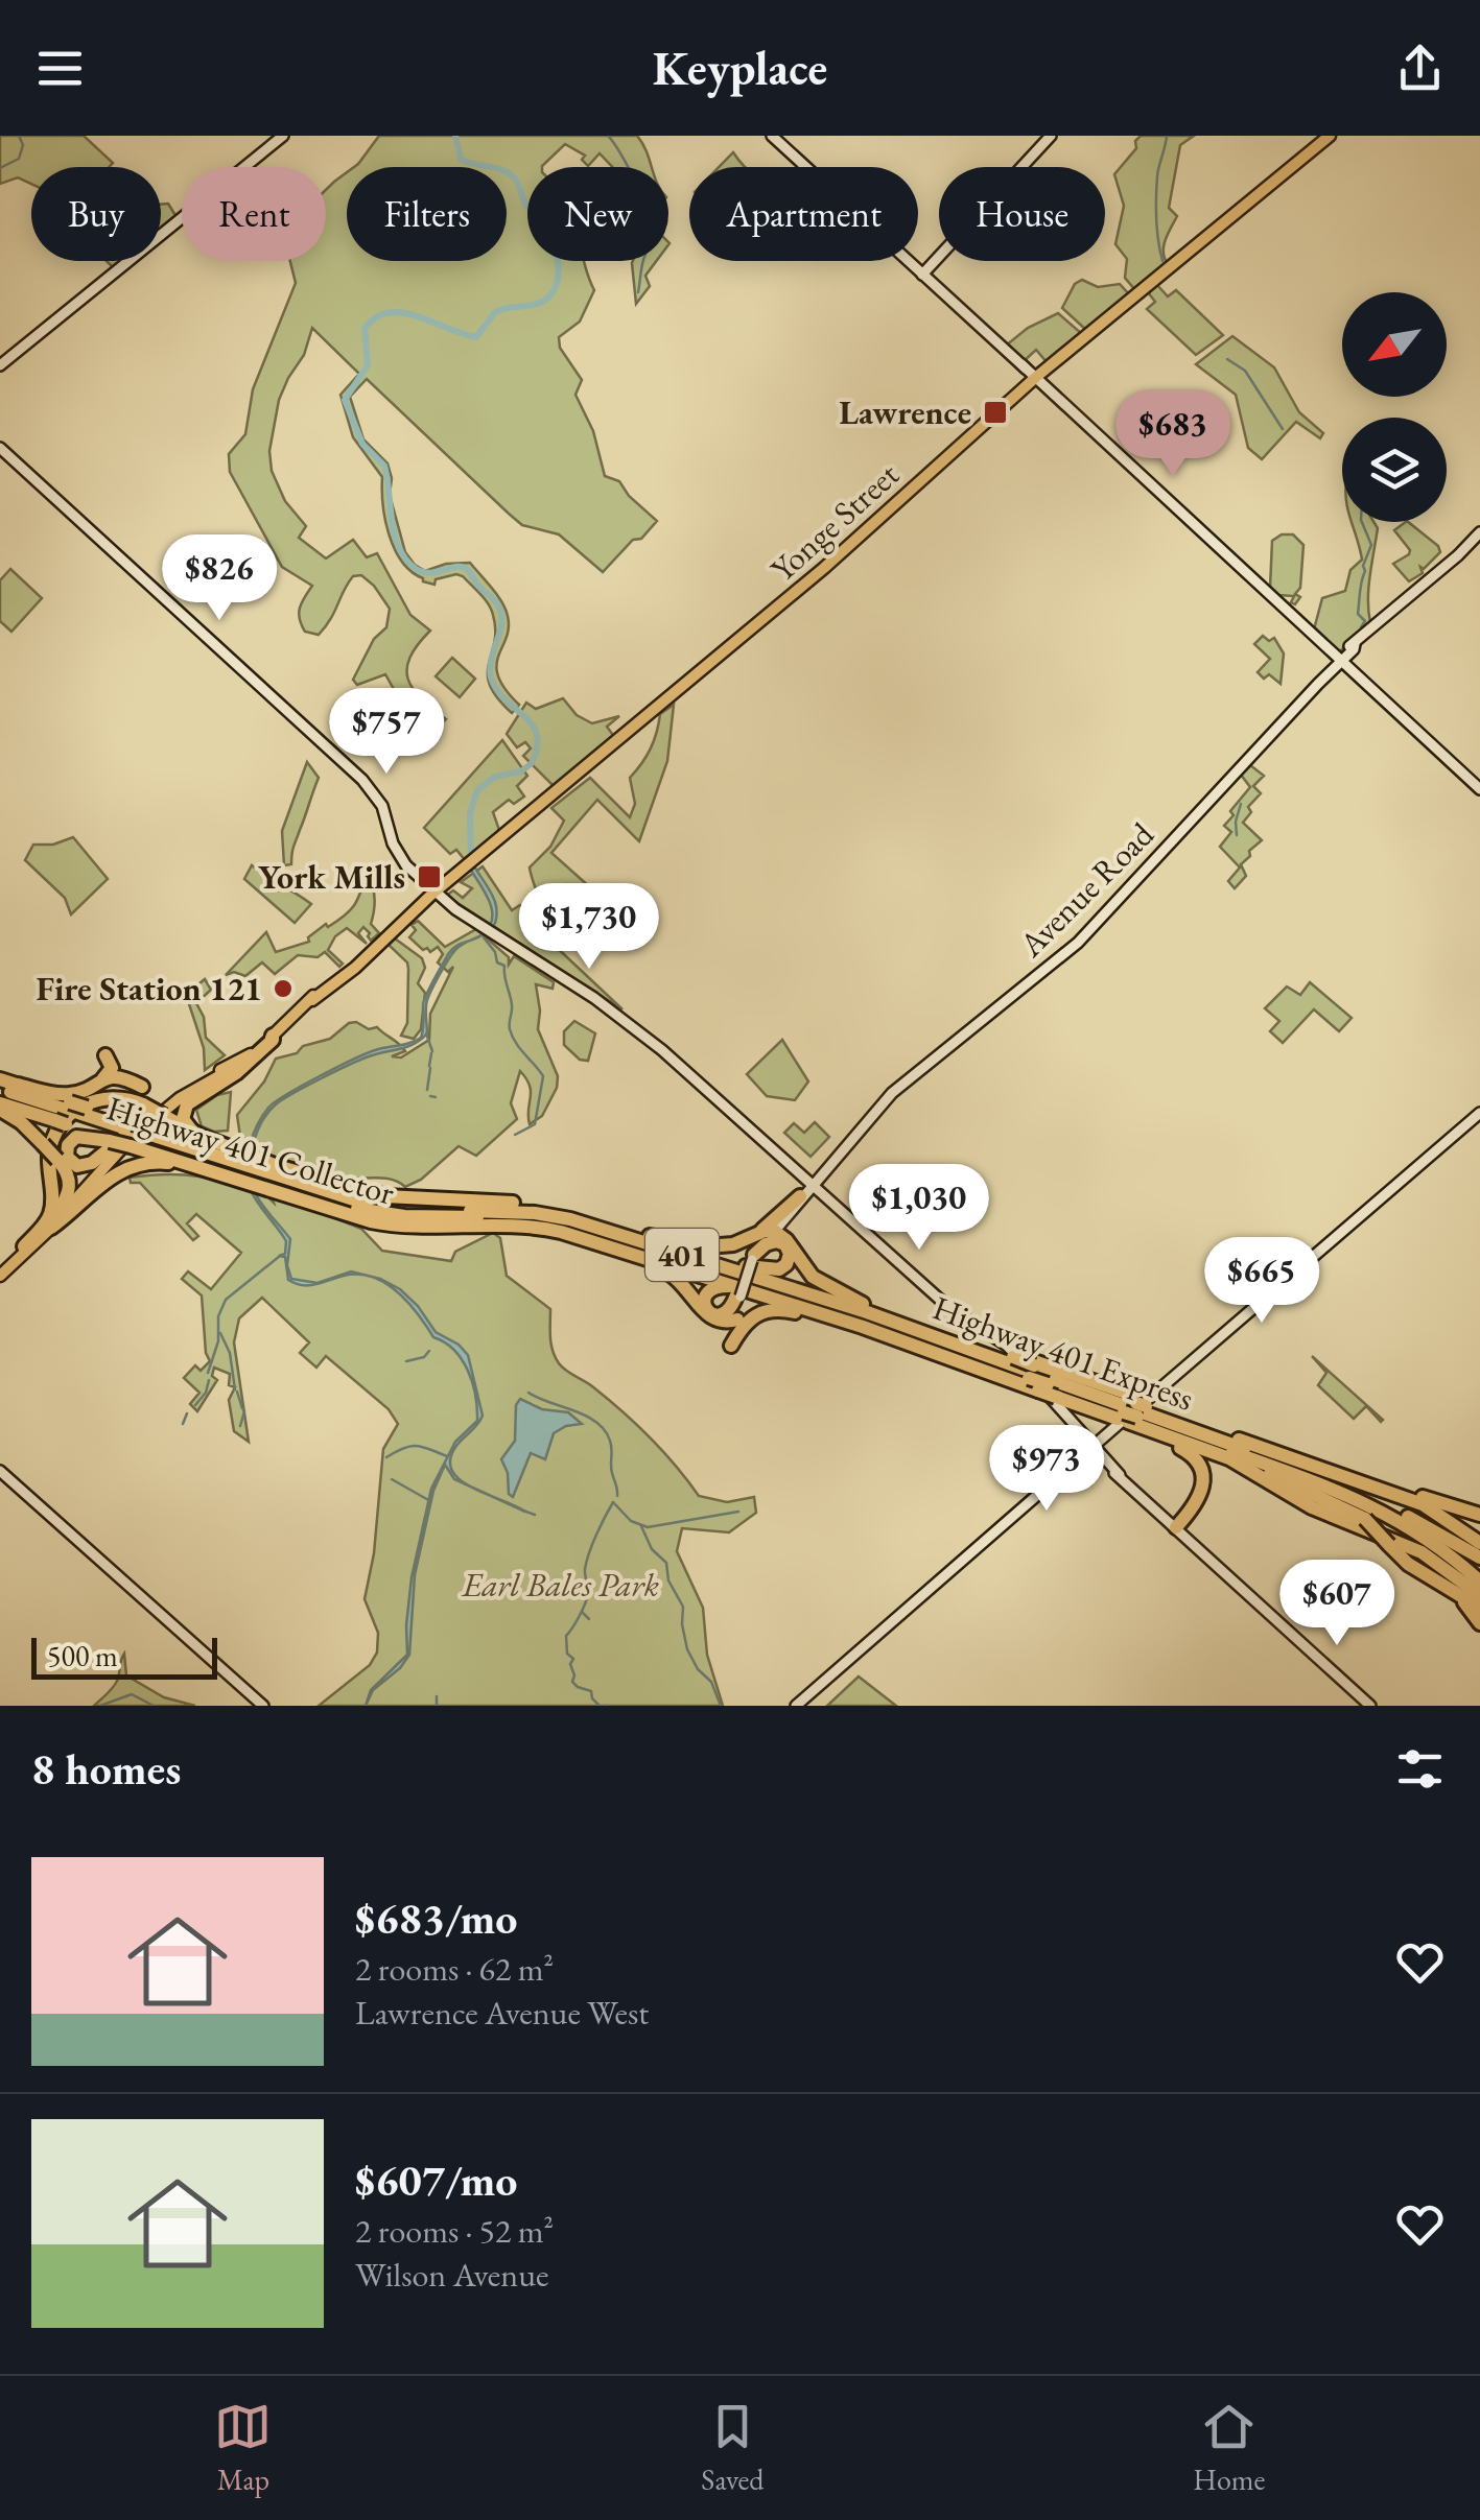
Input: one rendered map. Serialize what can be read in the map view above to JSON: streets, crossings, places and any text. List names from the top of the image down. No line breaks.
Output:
{"streets":{"highway":["Highway 401 Collector","401","Highway 401 Express"],"main road":["Yonge Street","Avenue Road"]},"crossings":[["Yonge Street","Highway 401 Collector"],["Avenue Road","Highway 401 Collector"],["Highway 401 Collector","Highway 401 Express"]],"parks":["Earl Bales Park"],"places":{"transit":["Lawrence","York Mills"],"other":["Fire Station 121"]},"scale_bar":"500 m","north":"bottom left","page":{"header":"Keyplace","chip":["Buy","Rent","Filters","New","Apartment","House"],"price":["$683","$826","$757","$1,730","$1,030","$665","$973","$607"],"scale":"500 m","heading":"8 homes","list":[{"name":"$683/mo","note":"2 rooms · 62 m² · Lawrence Avenue West"},{"name":"$607/mo","note":"2 rooms · 52 m² · Wilson Avenue"}],"tabs":["Map","Saved","Home"]}}
